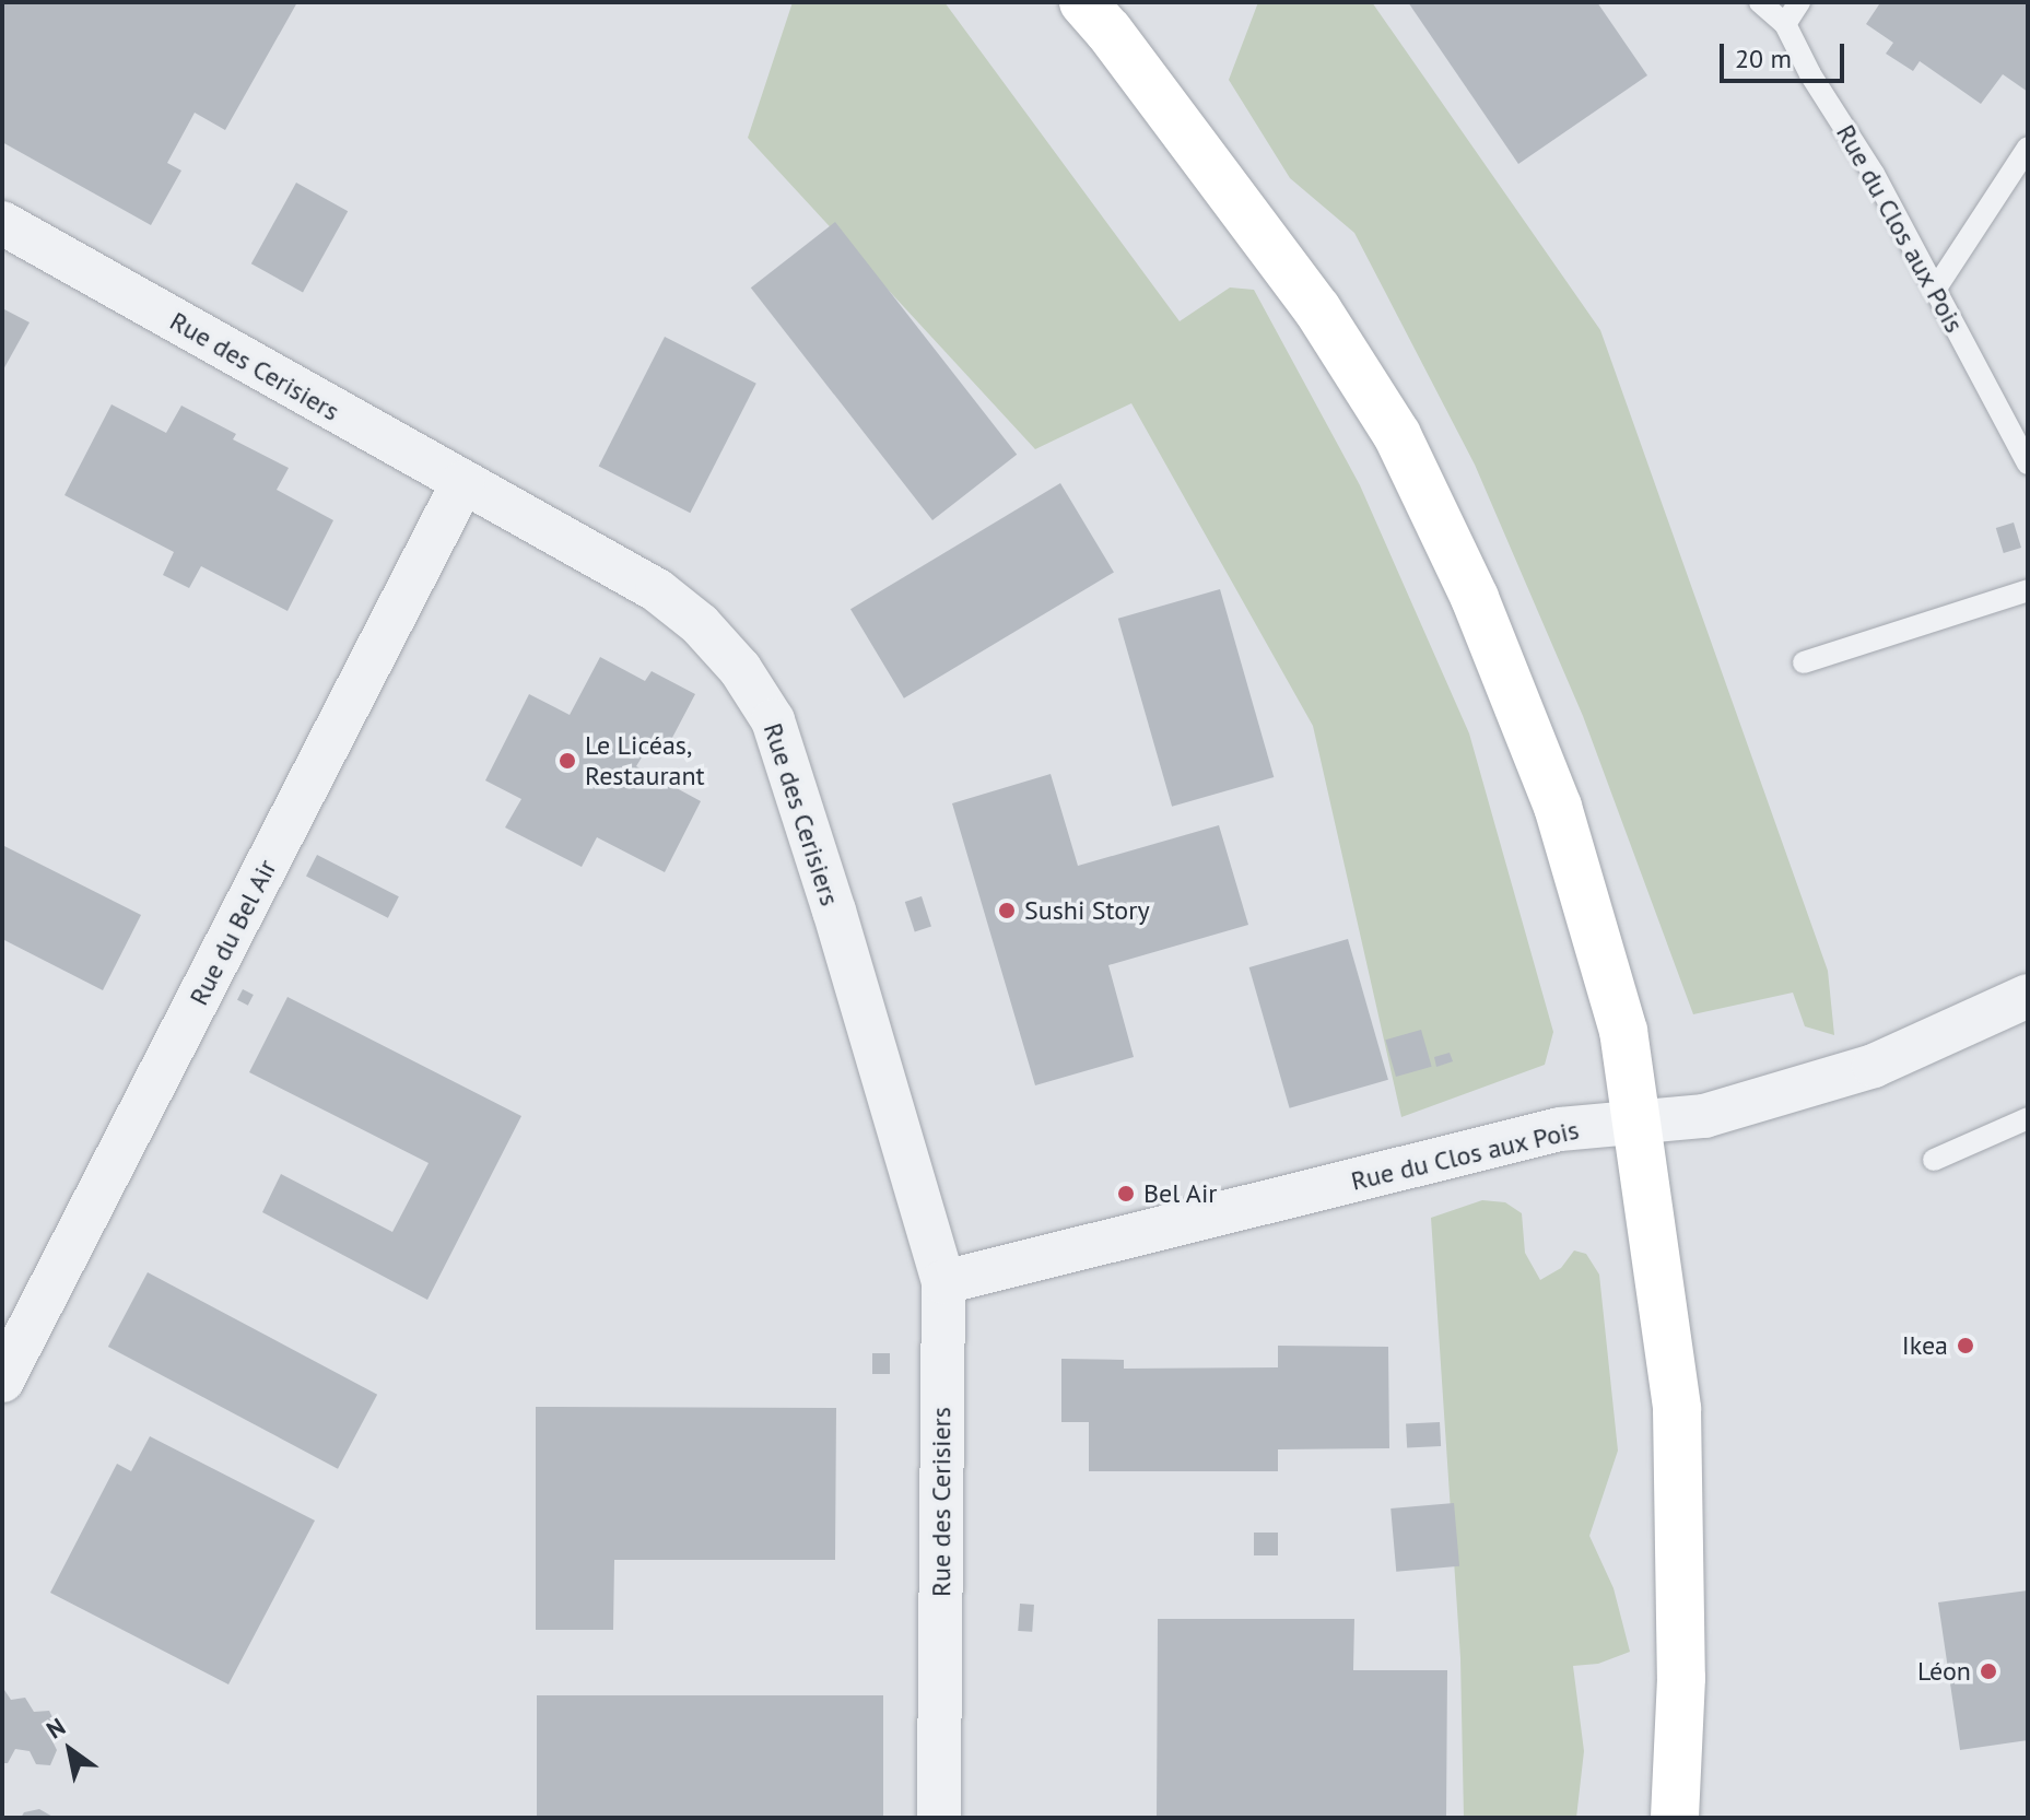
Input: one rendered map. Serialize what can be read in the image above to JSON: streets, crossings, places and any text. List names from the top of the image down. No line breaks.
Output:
{"streets":{"street":["Rue du Clos aux Pois","Rue des Cerisiers","Rue du Bel Air"]},"crossings":[["Rue du Clos aux Pois","Rue des Cerisiers"],["Rue des Cerisiers","Rue du Bel Air"]],"places":["Le Licéas, Restaurant","Sushi Story","Bel Air","Ikea","Léon"],"scale_bar":"20 m","north":"top left"}
